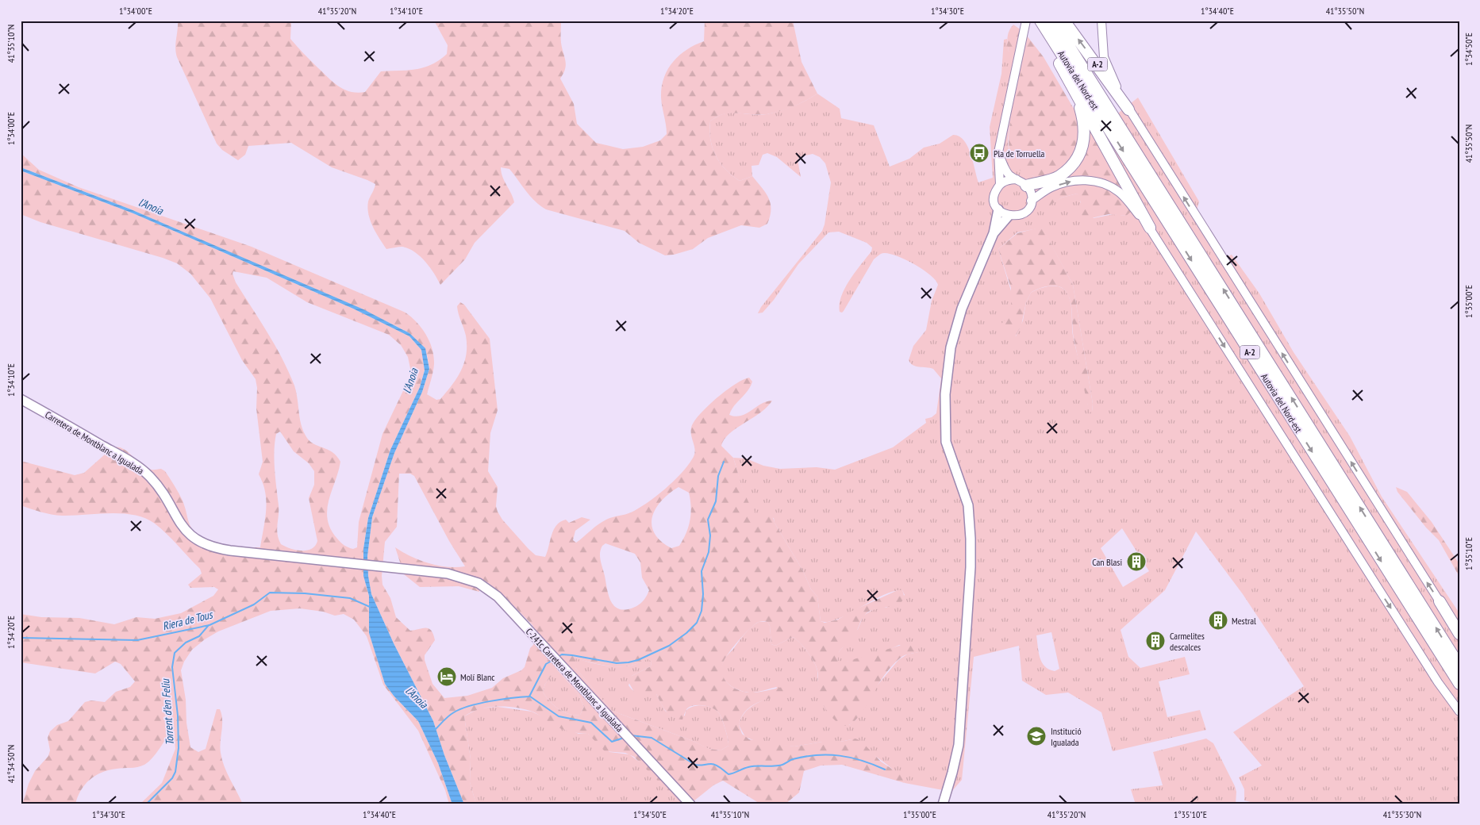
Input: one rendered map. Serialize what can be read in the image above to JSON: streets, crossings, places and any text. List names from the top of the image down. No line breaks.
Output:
{"streets":{"highway":["A-2","Autovia del Nord-est"],"main road":["Carretera de Montblanc a Igualada","C-241c Carretera de Montblanc a Igualada"]},"crossings":[["Carretera de Montblanc a Igualada","C-241c Carretera de Montblanc a Igualada"]],"water":["l'Anoia","Riera de Tous","Torrent d'en Feliu"],"places":{"bus stop":["Pla de Torruella"],"building":["Can Blasi","Mestral","Carmelites descalces"],"hotel":["Molí Blanc"],"school or university":["Institució Igualada"]},"coordinates":["1°34'00\"E","41°35'20\"N","1°34'10\"E","1°34'20\"E","1°34'30\"E","1°34'40\"E","41°35'50\"N","41°35'10\"N","1°34'50\"E","1°35'00\"E","1°35'10\"E","41°34'50\"N","41°35'30\"N"]}
